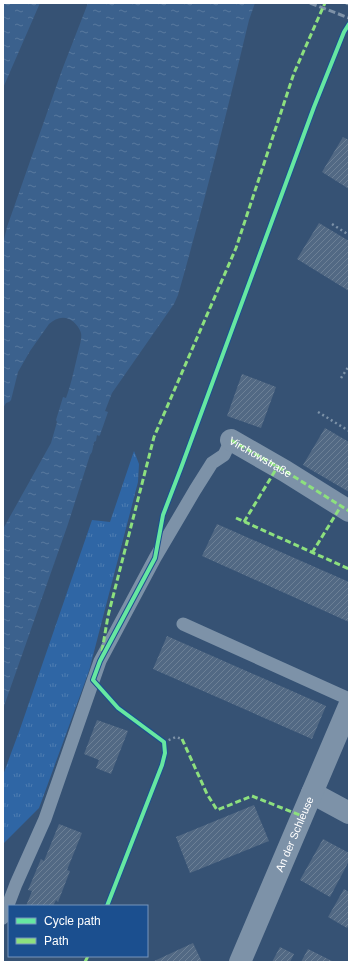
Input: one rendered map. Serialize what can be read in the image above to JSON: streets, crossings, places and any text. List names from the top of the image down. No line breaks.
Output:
{"streets":{"street":["Virchowstraße","An der Schleuse"]},"legend":["Cycle path","Path"]}
